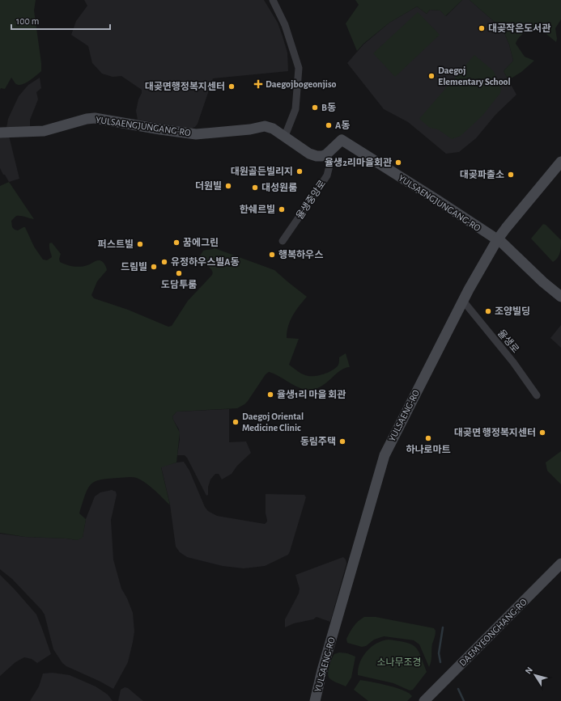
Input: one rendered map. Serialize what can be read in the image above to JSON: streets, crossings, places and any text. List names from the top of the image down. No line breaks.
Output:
{"streets":{"street":["YULSAENGJUNGANG-RO","율생중앙로","율생로","YULSAENG-RO","DAEMYEONGHANG-RO"]},"crossings":[["YULSAENGJUNGANG-RO","율생중앙로"],["YULSAENGJUNGANG-RO","YULSAENG-RO"],["율생로","YULSAENG-RO"]],"parks":["소나무조경"],"places":{"other":["대곶작은도서관","Daegoj Elementary School","대곶면행정복지센터","B동","A동","율생2리마을회관","대원골든빌리지","대곶파출소","더원빌","대성원룸","한쉐르빌","꿈에그린","퍼스트빌","행복하우스","유정하우스빌A동","드림빌","도담투룸","조양빌딩","율생1리 마을 회관","Daegoj Oriental Medicine Clinic","대곶면 행정복지센터","하나로마트","동림주택"],"health":["Daegojbogeonjiso"]},"scale_bar":"100 m","north":"top left"}
